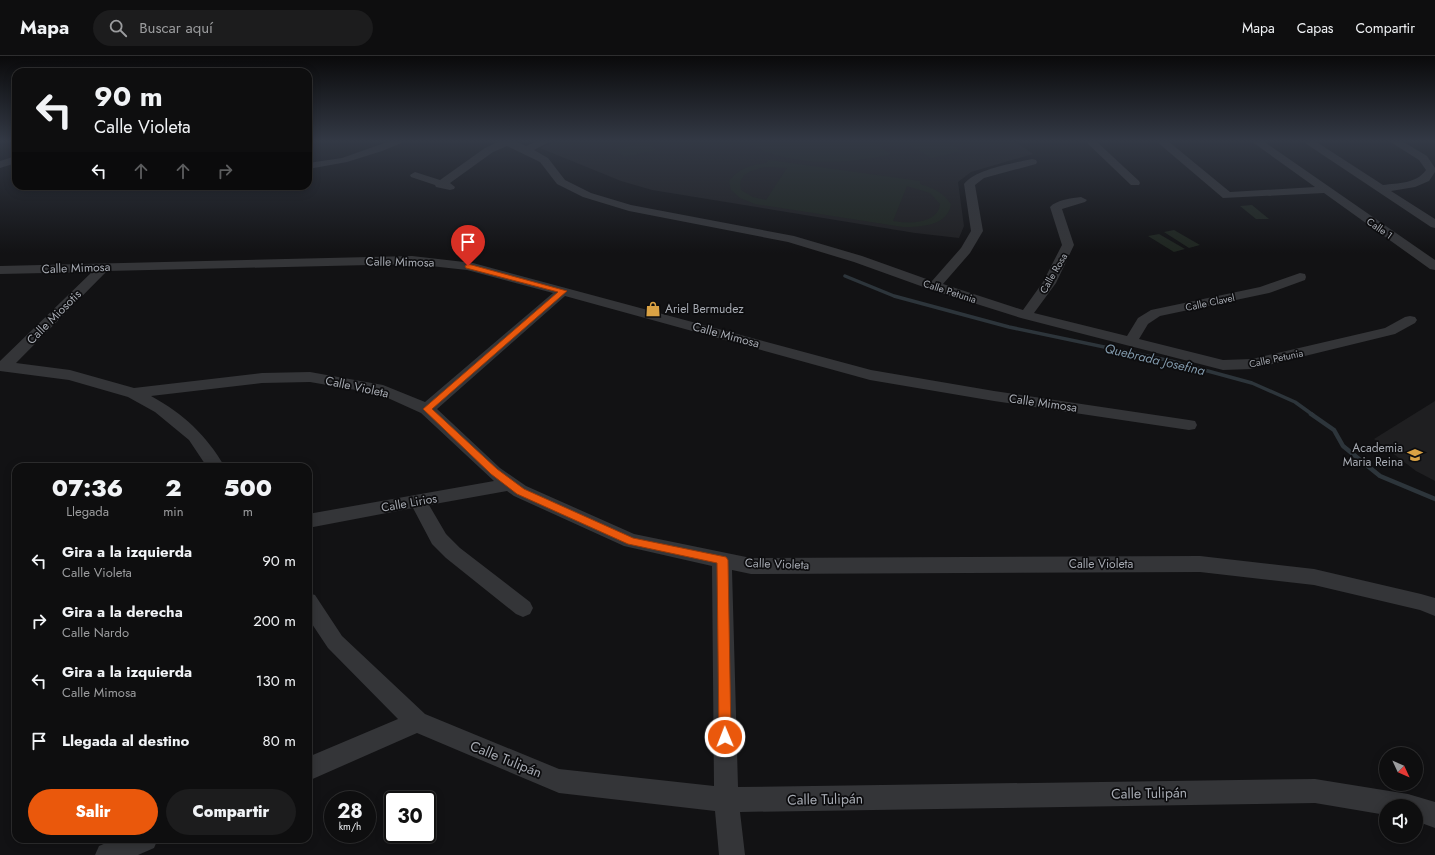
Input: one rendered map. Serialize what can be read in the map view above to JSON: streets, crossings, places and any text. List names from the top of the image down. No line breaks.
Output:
{"streets":{"street":["Calle 1","Calle Mimosa","Calle Rosa","Calle Petunia","Calle Clavel","Calle Miosotis","Calle Violeta","Calle Lirios","Calle Tulipán"]},"crossings":[["Calle Mimosa","Calle Miosotis"],["Calle Rosa","Calle Petunia"],["Calle Petunia","Calle Clavel"],["Calle Miosotis","Calle Violeta"],["Calle Violeta","Calle Lirios"]],"water":["Quebrada Josefina"],"places":{"shop":["Ariel Bermudez"],"school or university":["Academia Maria Reina"]},"north":"bottom right","page":{"header":"Mapa","search":"Buscar aquí","nav":["Mapa","Capas","Compartir"],"turn":["90 m","Calle Violeta"],"eta":["07:36","Llegada","2","min","500","m"],"list":[{"name":"Gira a la izquierda","note":"Calle Violeta","value":"90 m"},{"name":"Gira a la derecha","note":"Calle Nardo","value":"200 m"},{"name":"Gira a la izquierda","note":"Calle Mimosa","value":"130 m"},{"name":"Llegada al destino","value":"80 m"}],"buttons":["Salir","Compartir"],"speed":"28 km/h","limit":"30"}}
